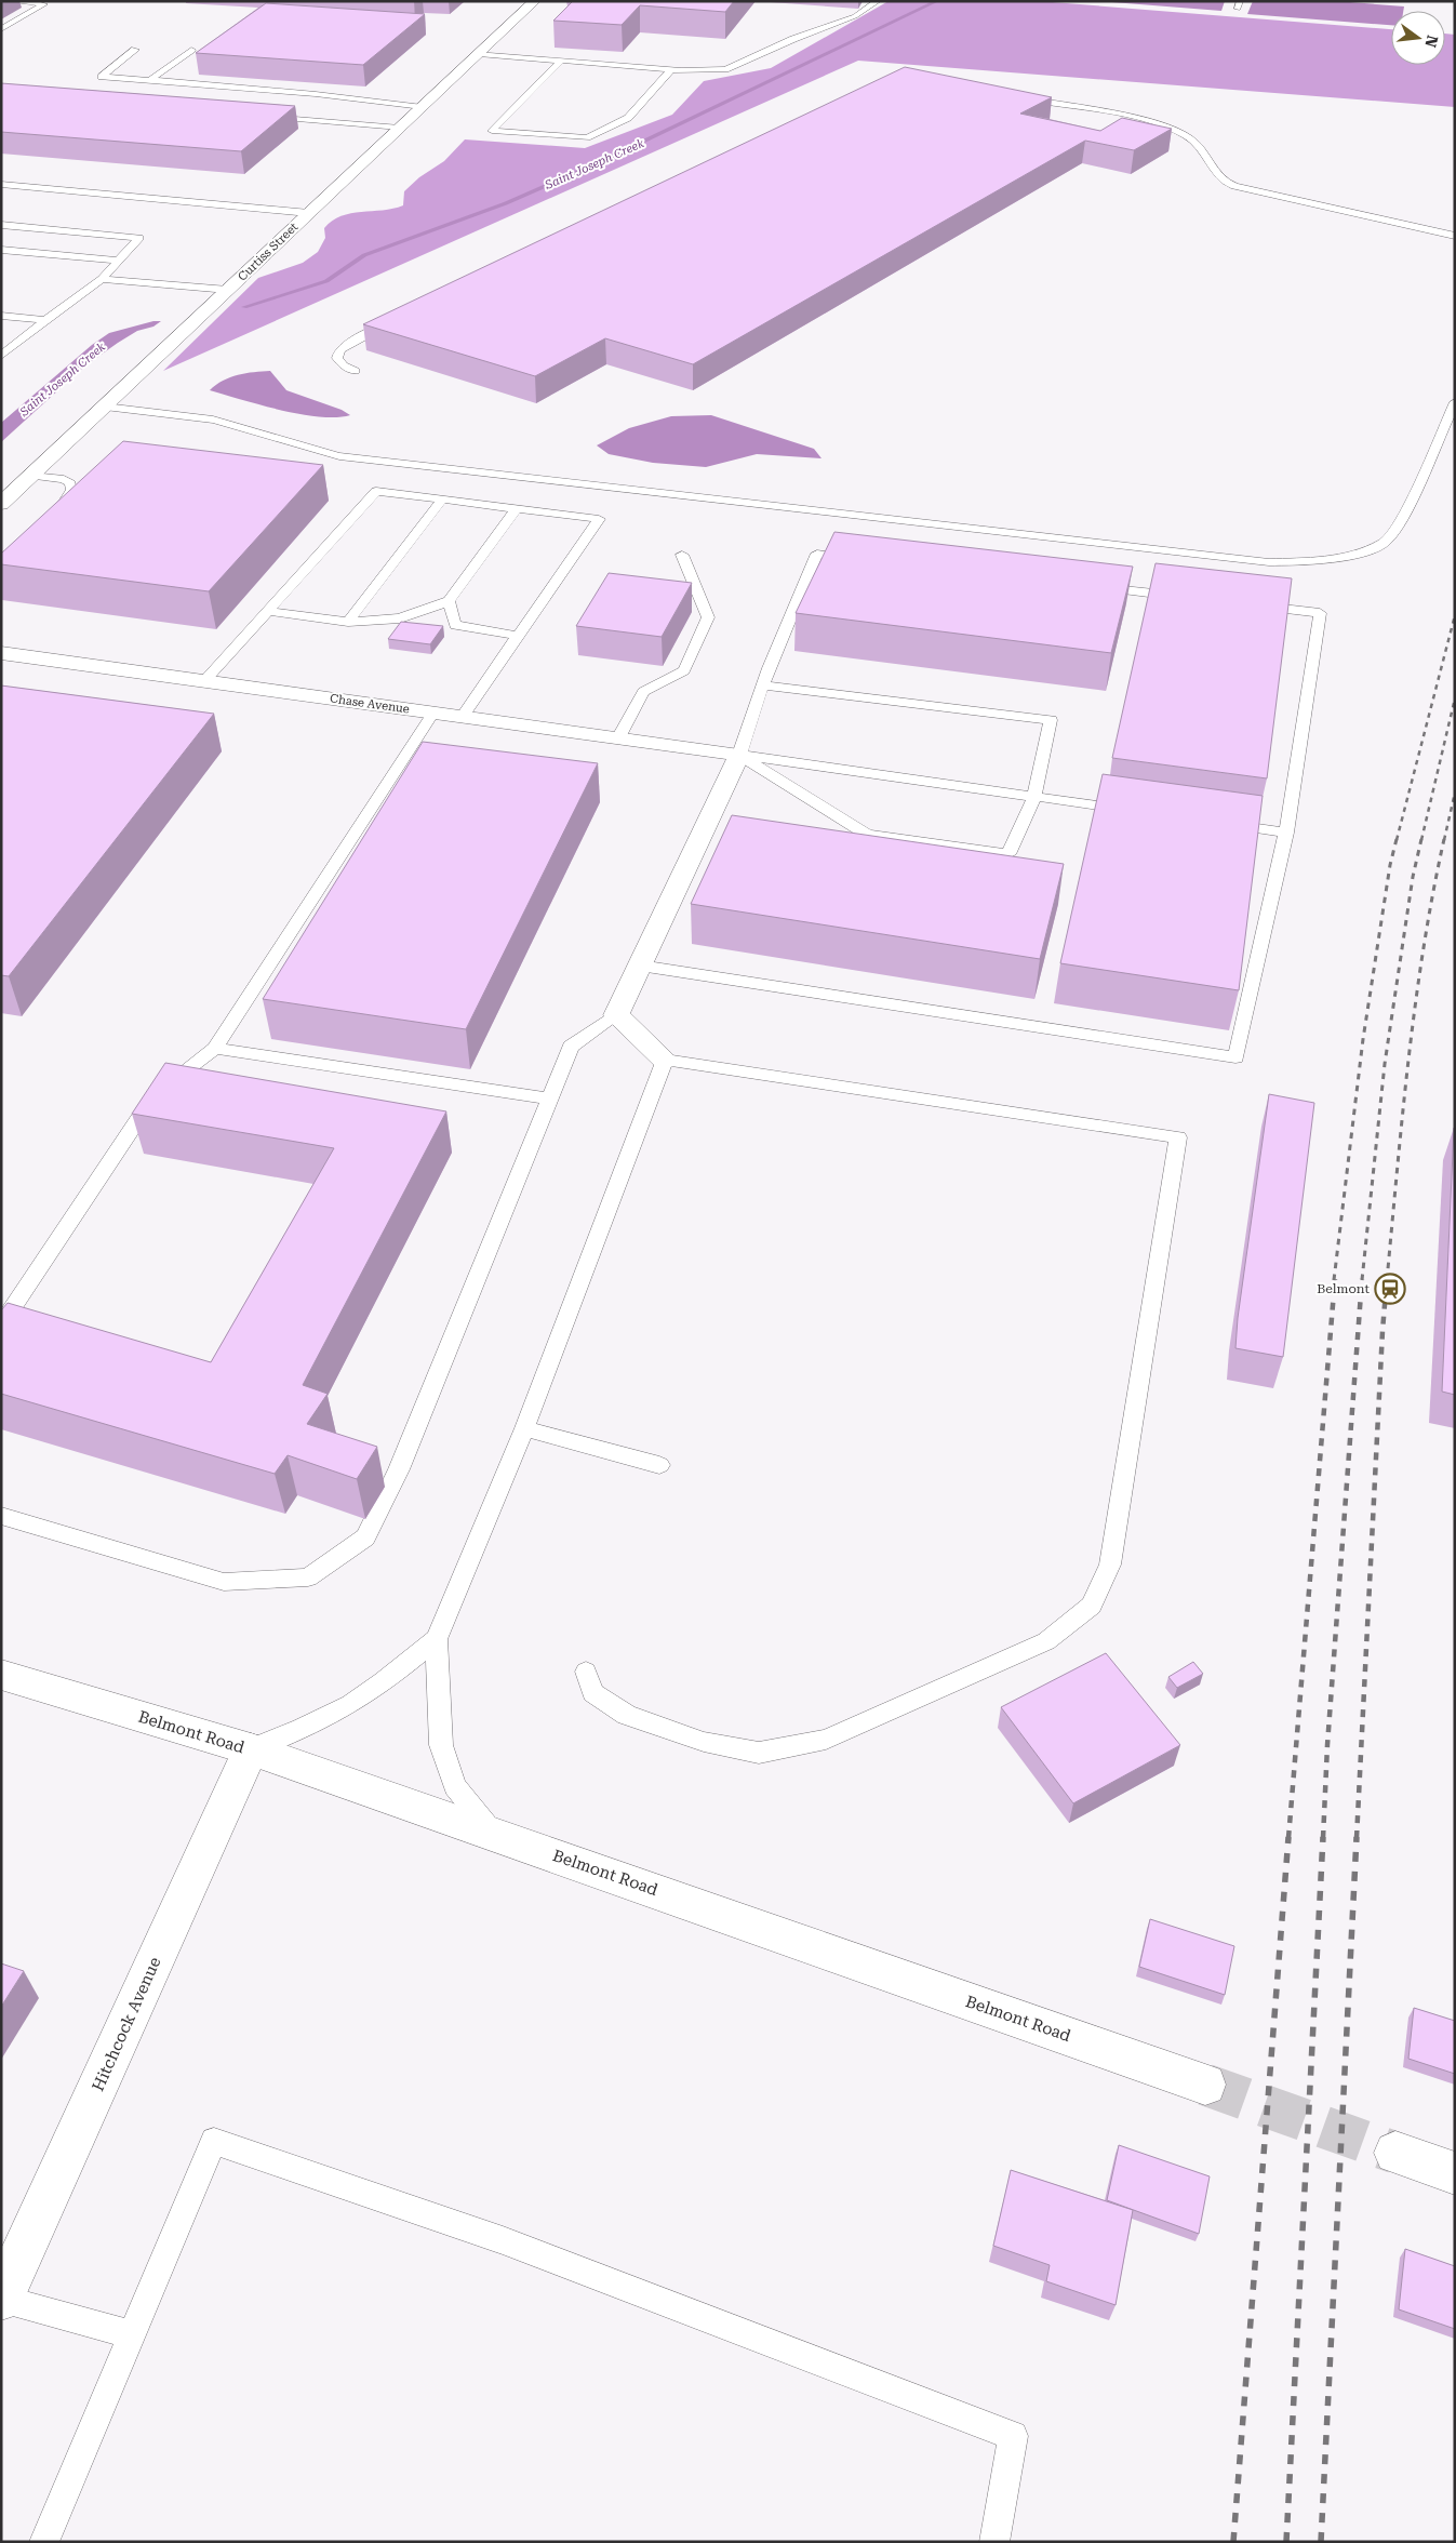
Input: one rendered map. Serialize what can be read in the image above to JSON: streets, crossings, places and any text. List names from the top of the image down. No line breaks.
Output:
{"streets":{"street":["Curtiss Street","Chase Avenue","Belmont Road","Hitchcock Avenue"]},"crossings":[["Belmont Road","Hitchcock Avenue"]],"water":["Saint Joseph Creek"],"places":{"station":["Belmont"]},"north":"right"}
